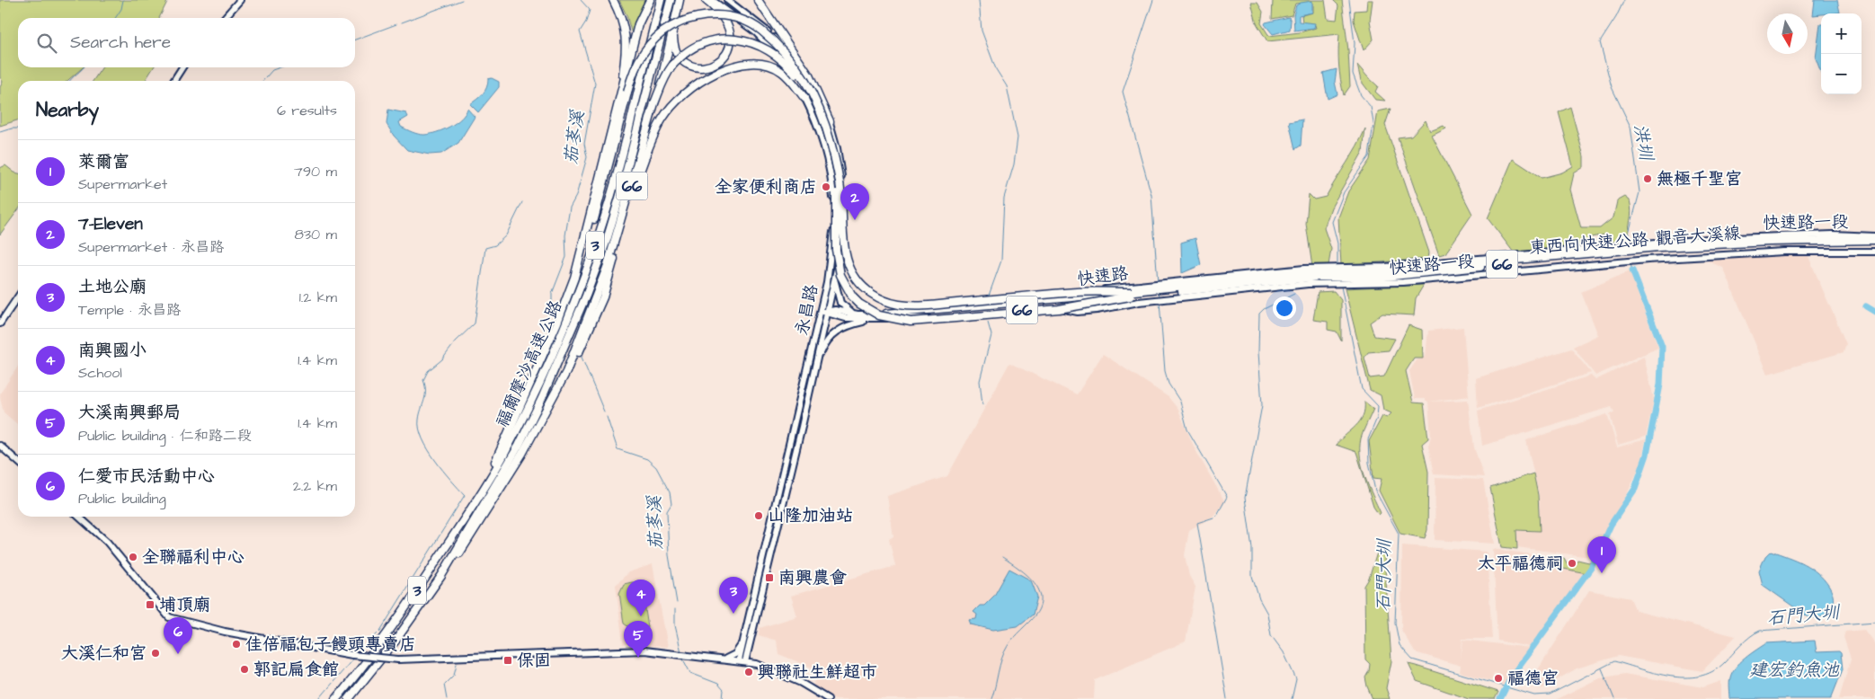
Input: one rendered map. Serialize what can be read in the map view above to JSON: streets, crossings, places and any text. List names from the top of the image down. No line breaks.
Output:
{"streets":{"highway":["66","東西向快速公路 觀音大溪線","3","福爾摩沙高速公路"],"main road":["快速路一段","快速路","永昌路"]},"crossings":[["66","東西向快速公路 觀音大溪線"],["快速路一段","快速路"],["快速路","永昌路"]],"water":["茄苳溪","洪圳","石門大圳","建宏釣魚池"],"places":{"other":["無極千聖宮","全家便利商店","山隆加油站","全聯福利中心","太平福德祠","佳倍福包子饅頭專賣店","大溪仁和宮","郭記扁食館","興聯社生鮮超市","福德宮"],"transit":["南興農會","埔頂廟","保固"]},"north":"bottom","page":{"map_buttons":["+","−"],"search":"Search here","heading":["Nearby","6 results"],"list":[{"mark":"1","name":"萊爾富","note":"Supermarket","value":"790 m"},{"mark":"2","name":"7-Eleven","note":"Supermarket · 永昌路","value":"830 m"},{"mark":"3","name":"土地公廟","note":"Temple · 永昌路","value":"1.2 km"},{"mark":"4","name":"南興國小","note":"School","value":"1.4 km"},{"mark":"5","name":"大溪南興郵局","note":"Public building · 仁和路二段","value":"1.4 km"},{"mark":"6","name":"仁愛市民活動中心","note":"Public building","value":"2.2 km"}],"pins":["2","1","3","4","6","5"]}}
